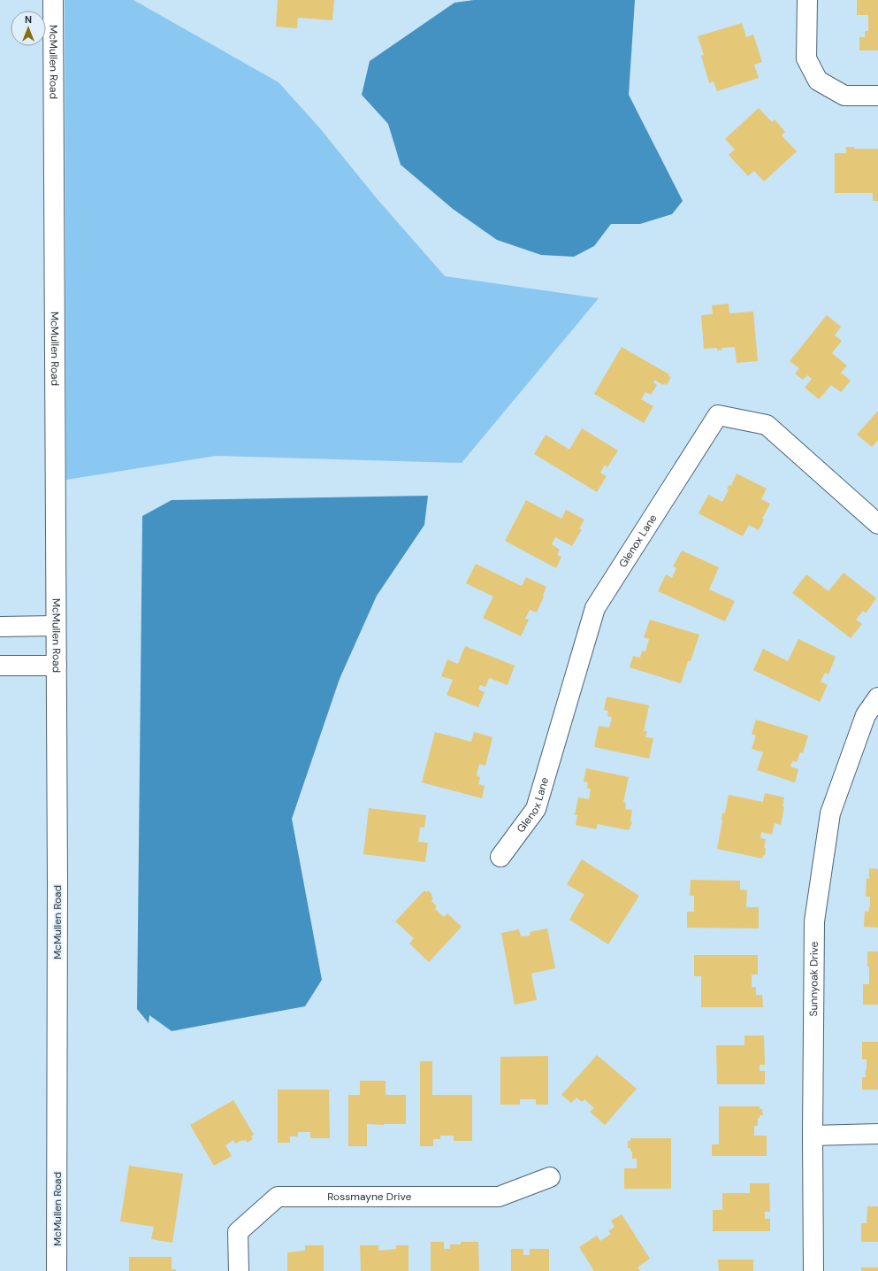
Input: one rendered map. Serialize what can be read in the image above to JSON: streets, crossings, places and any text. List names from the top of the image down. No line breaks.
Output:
{"streets":{"street":["McMullen Road","Glenox Lane","Sunnyoak Drive","Rossmayne Drive"]},"north":"top"}
